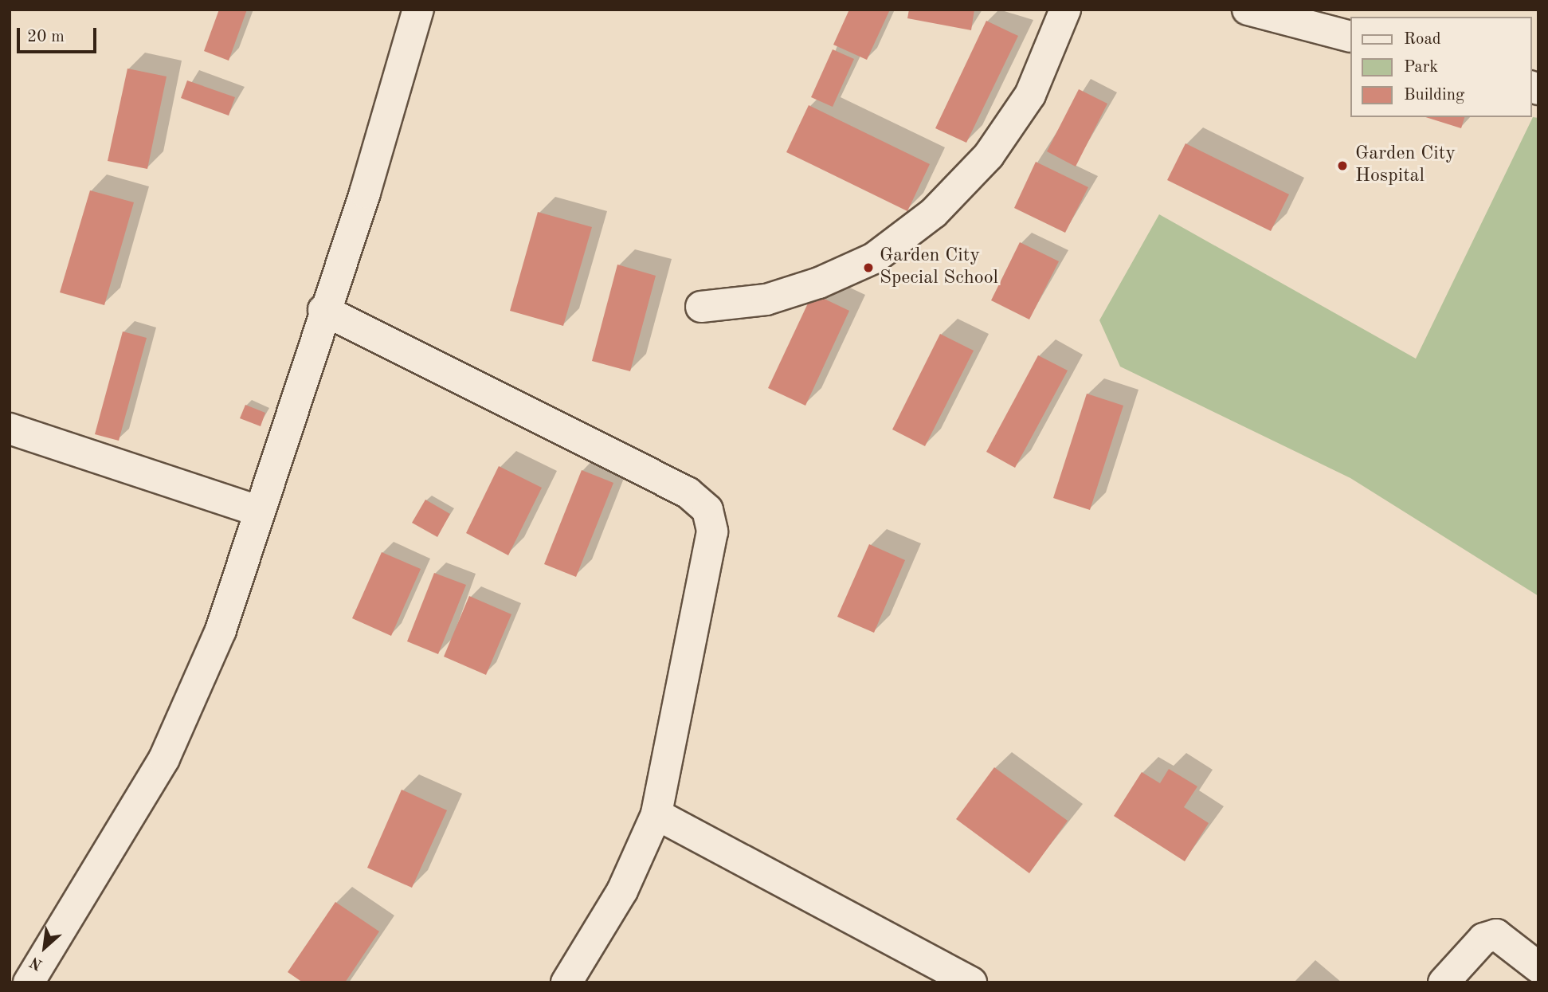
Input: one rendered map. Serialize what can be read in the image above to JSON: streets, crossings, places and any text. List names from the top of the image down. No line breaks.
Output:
{"places":["Garden City Hospital","Garden City Special School"],"legend":["Road","Park","Building"],"scale_bar":"20 m","north":"bottom left"}
